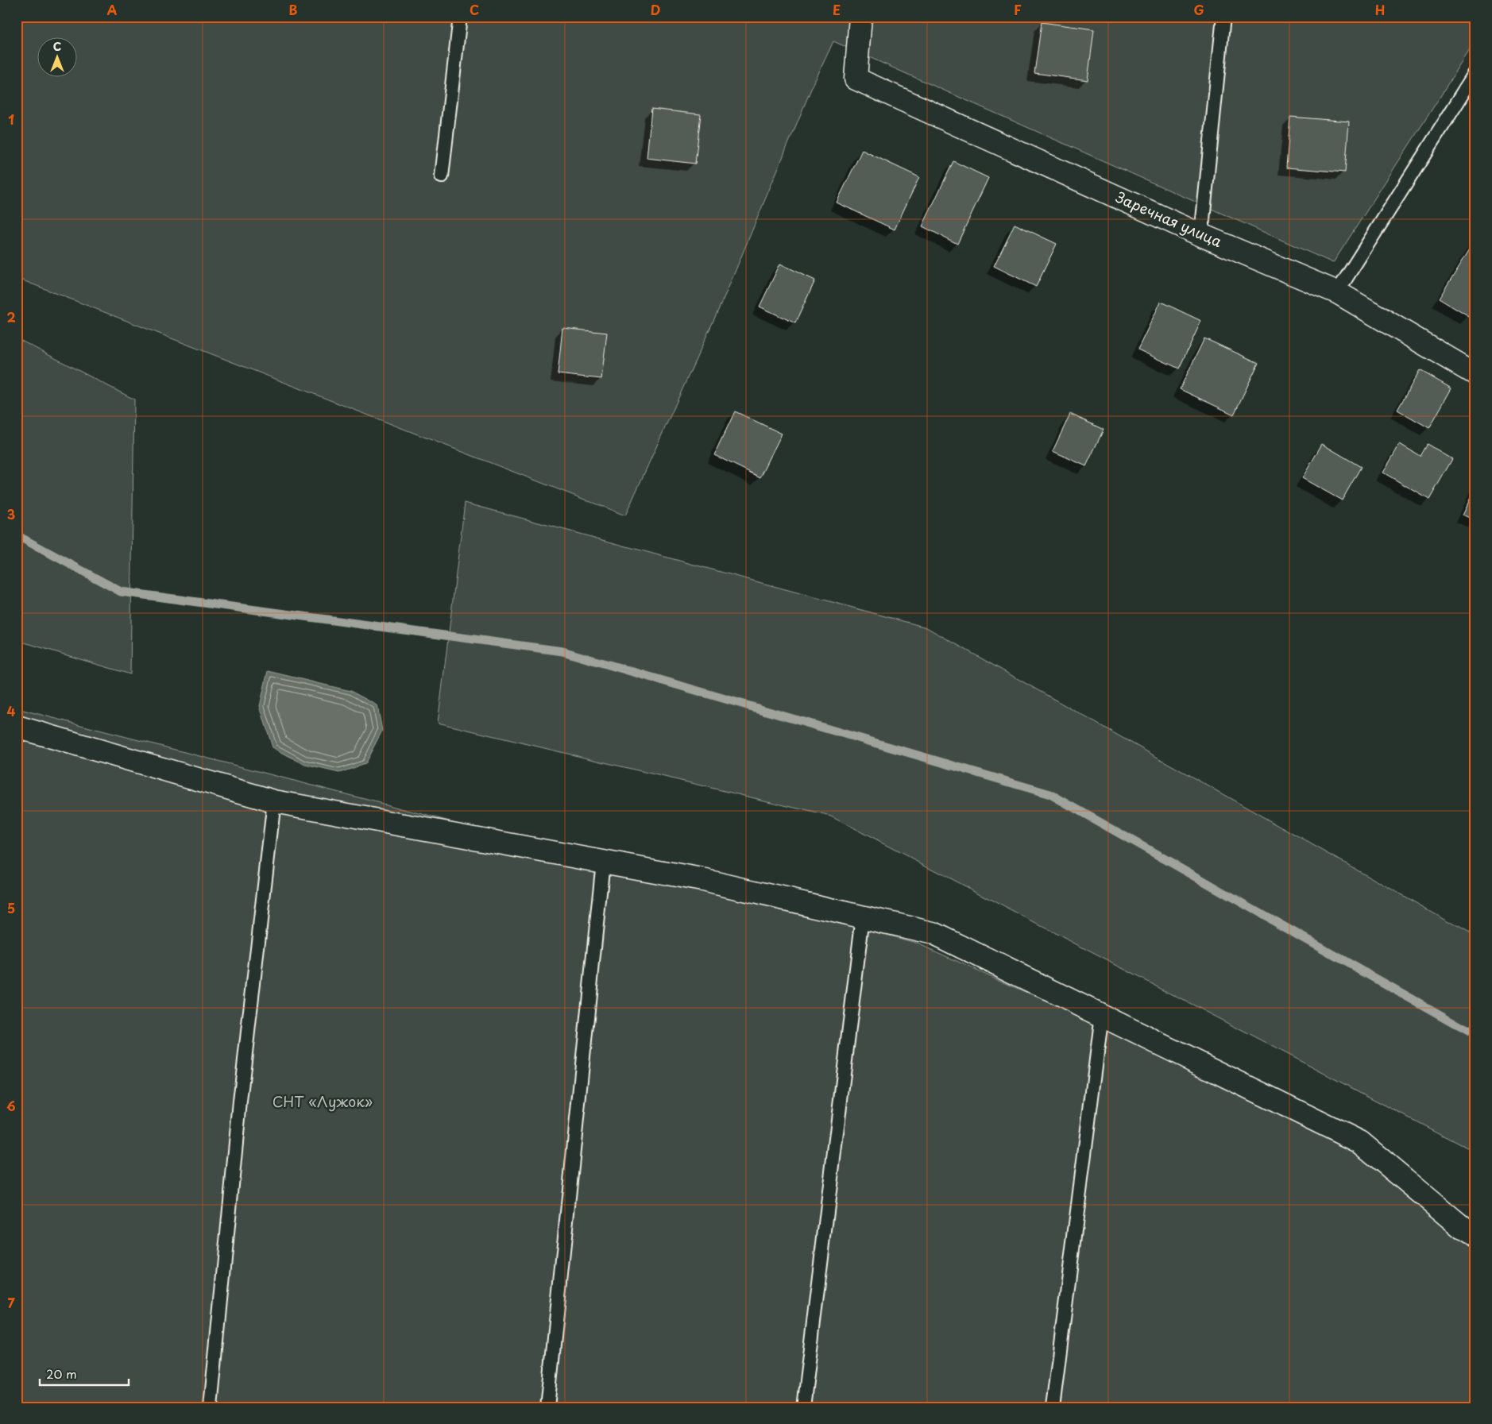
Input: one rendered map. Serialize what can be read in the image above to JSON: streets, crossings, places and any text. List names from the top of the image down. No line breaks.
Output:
{"streets":{"street":["Заречная улица"]},"parks":["СНТ «Лужок»"],"scale_bar":"20 m","north":"top","grid":{"columns":["A","B","C","D","E","F","G","H"],"rows":["1","2","3","4","5","6","7"]}}
